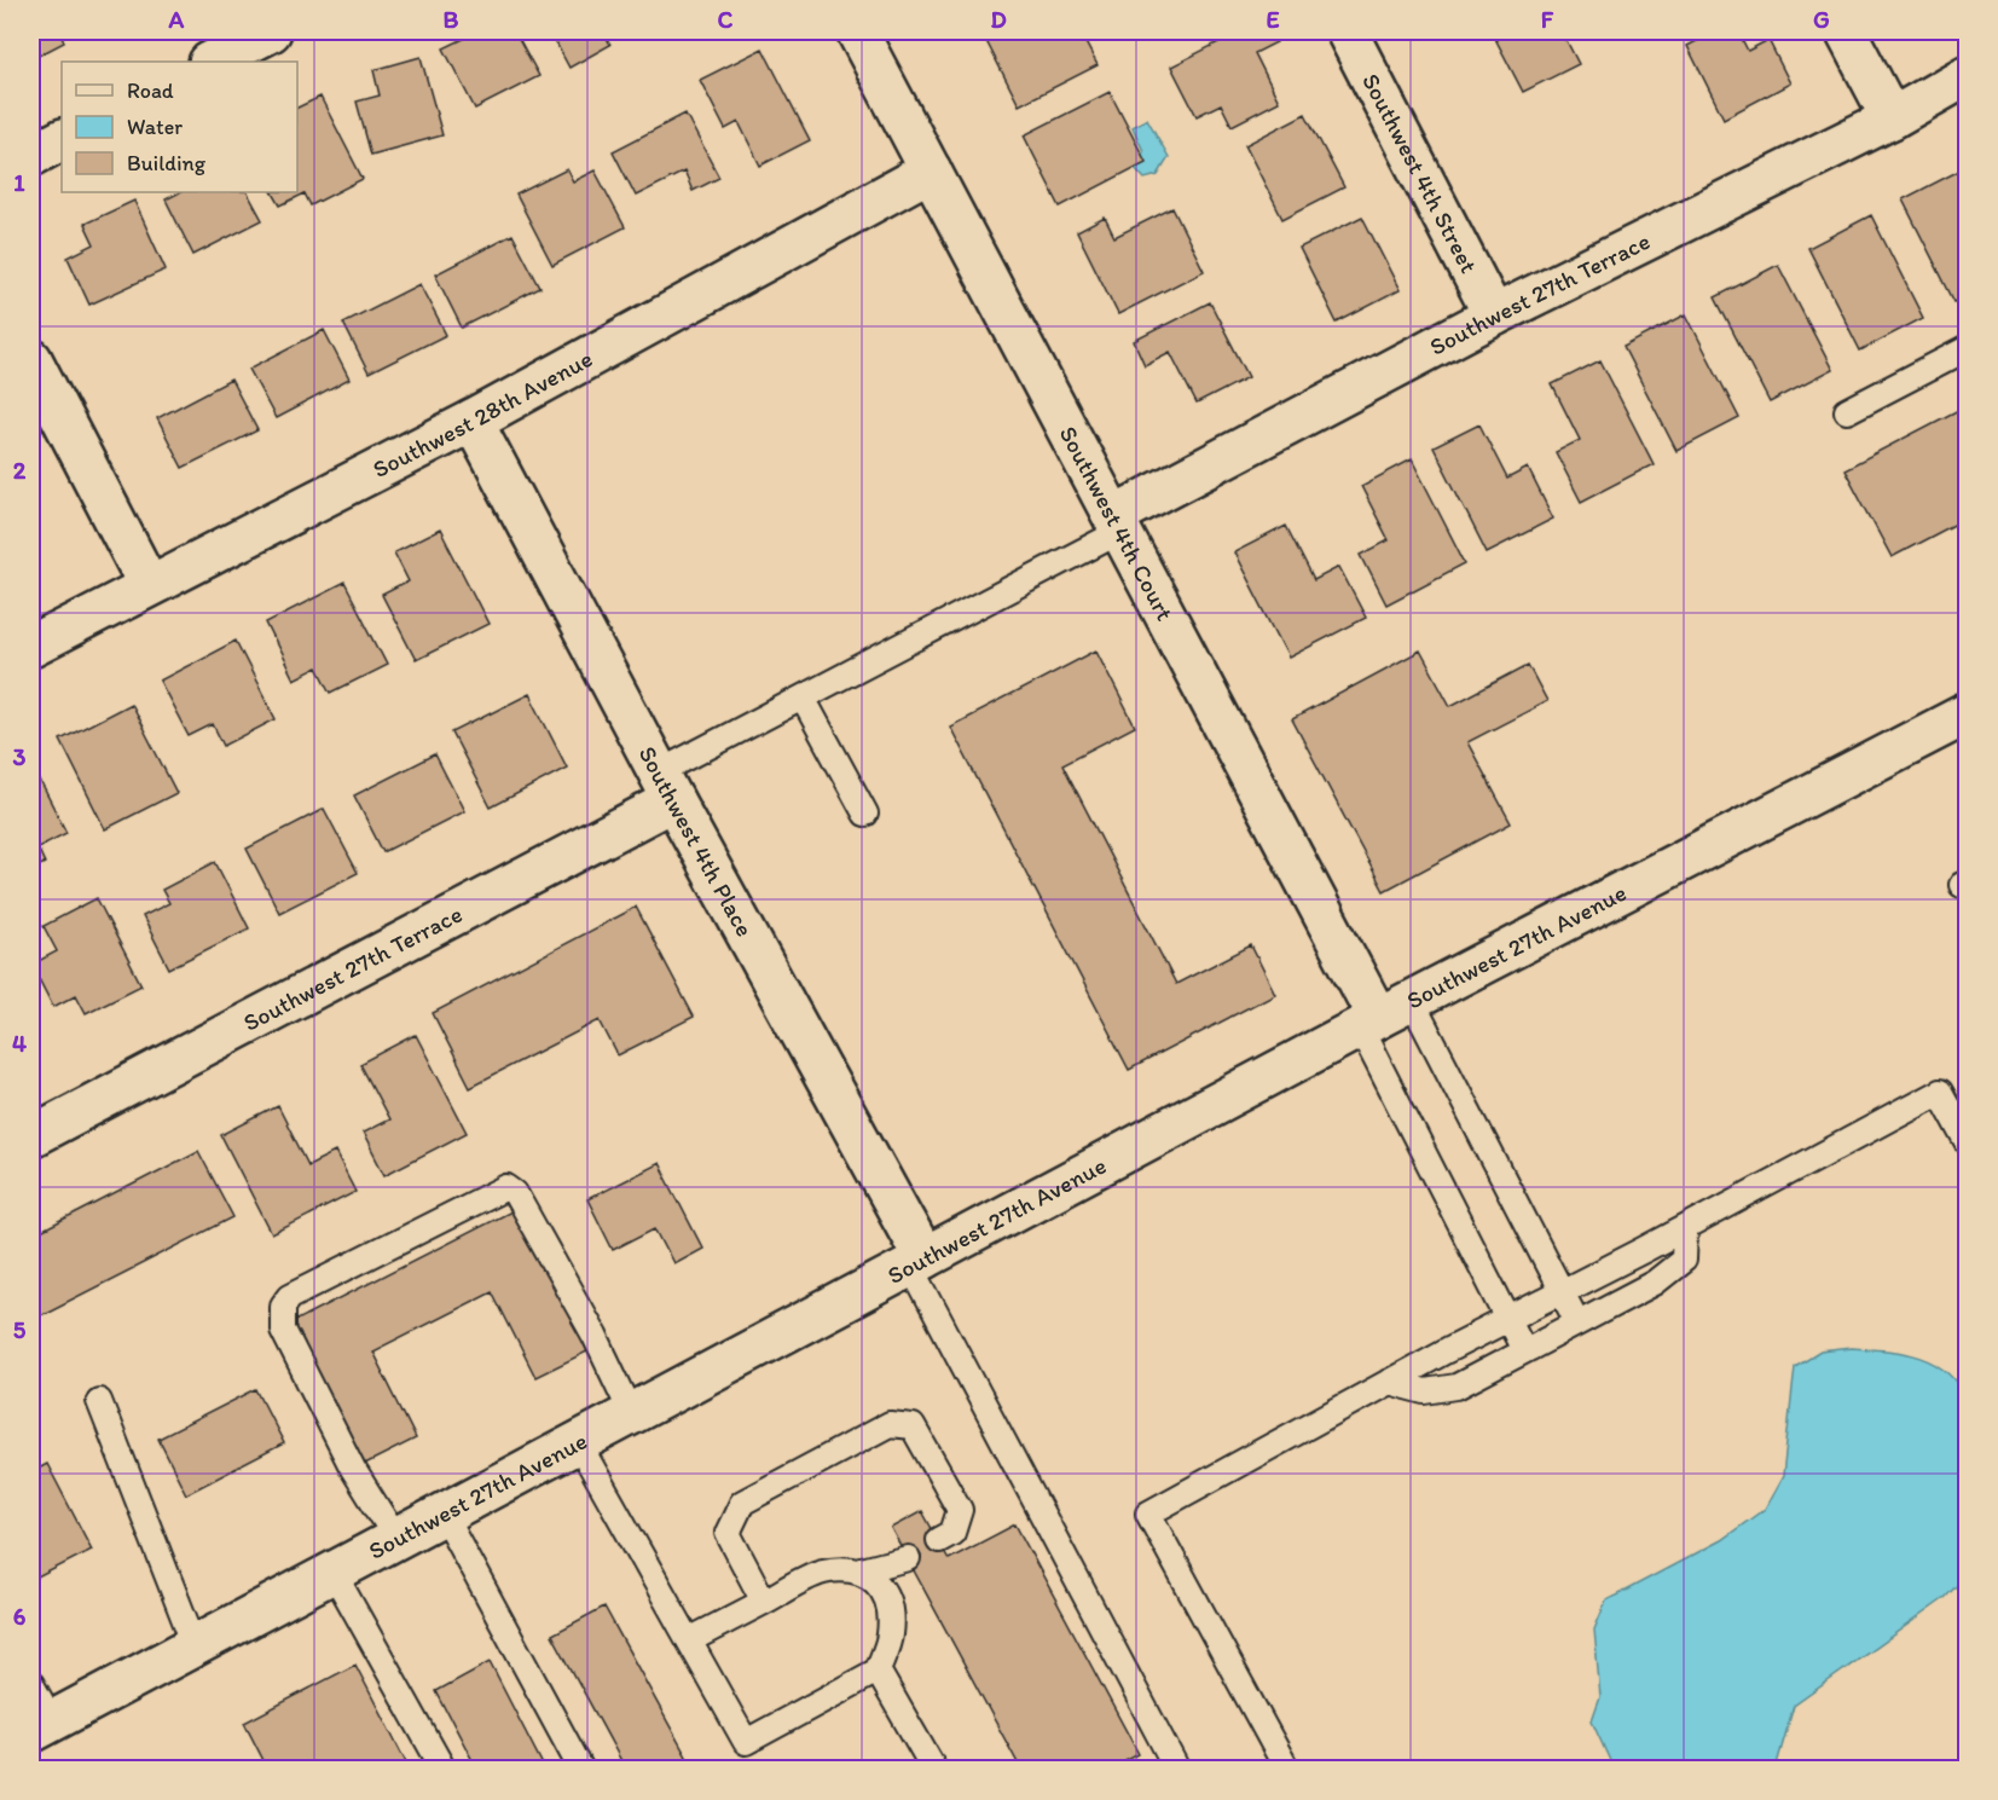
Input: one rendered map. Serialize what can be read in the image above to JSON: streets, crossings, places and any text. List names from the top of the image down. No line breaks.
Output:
{"streets":{"street":["Southwest 4th Street","Southwest 27th Terrace","Southwest 28th Avenue","Southwest 4th Court","Southwest 4th Place","Southwest 27th Avenue"]},"crossings":[["Southwest 4th Street","Southwest 27th Terrace"],["Southwest 27th Terrace","Southwest 4th Court"],["Southwest 27th Terrace","Southwest 4th Place"],["Southwest 28th Avenue","Southwest 4th Court"],["Southwest 28th Avenue","Southwest 4th Place"],["Southwest 4th Court","Southwest 27th Avenue"],["Southwest 4th Place","Southwest 27th Avenue"]],"legend":["Road","Water","Building"],"grid":{"columns":["A","B","C","D","E","F","G"],"rows":["1","2","3","4","5","6"]}}
